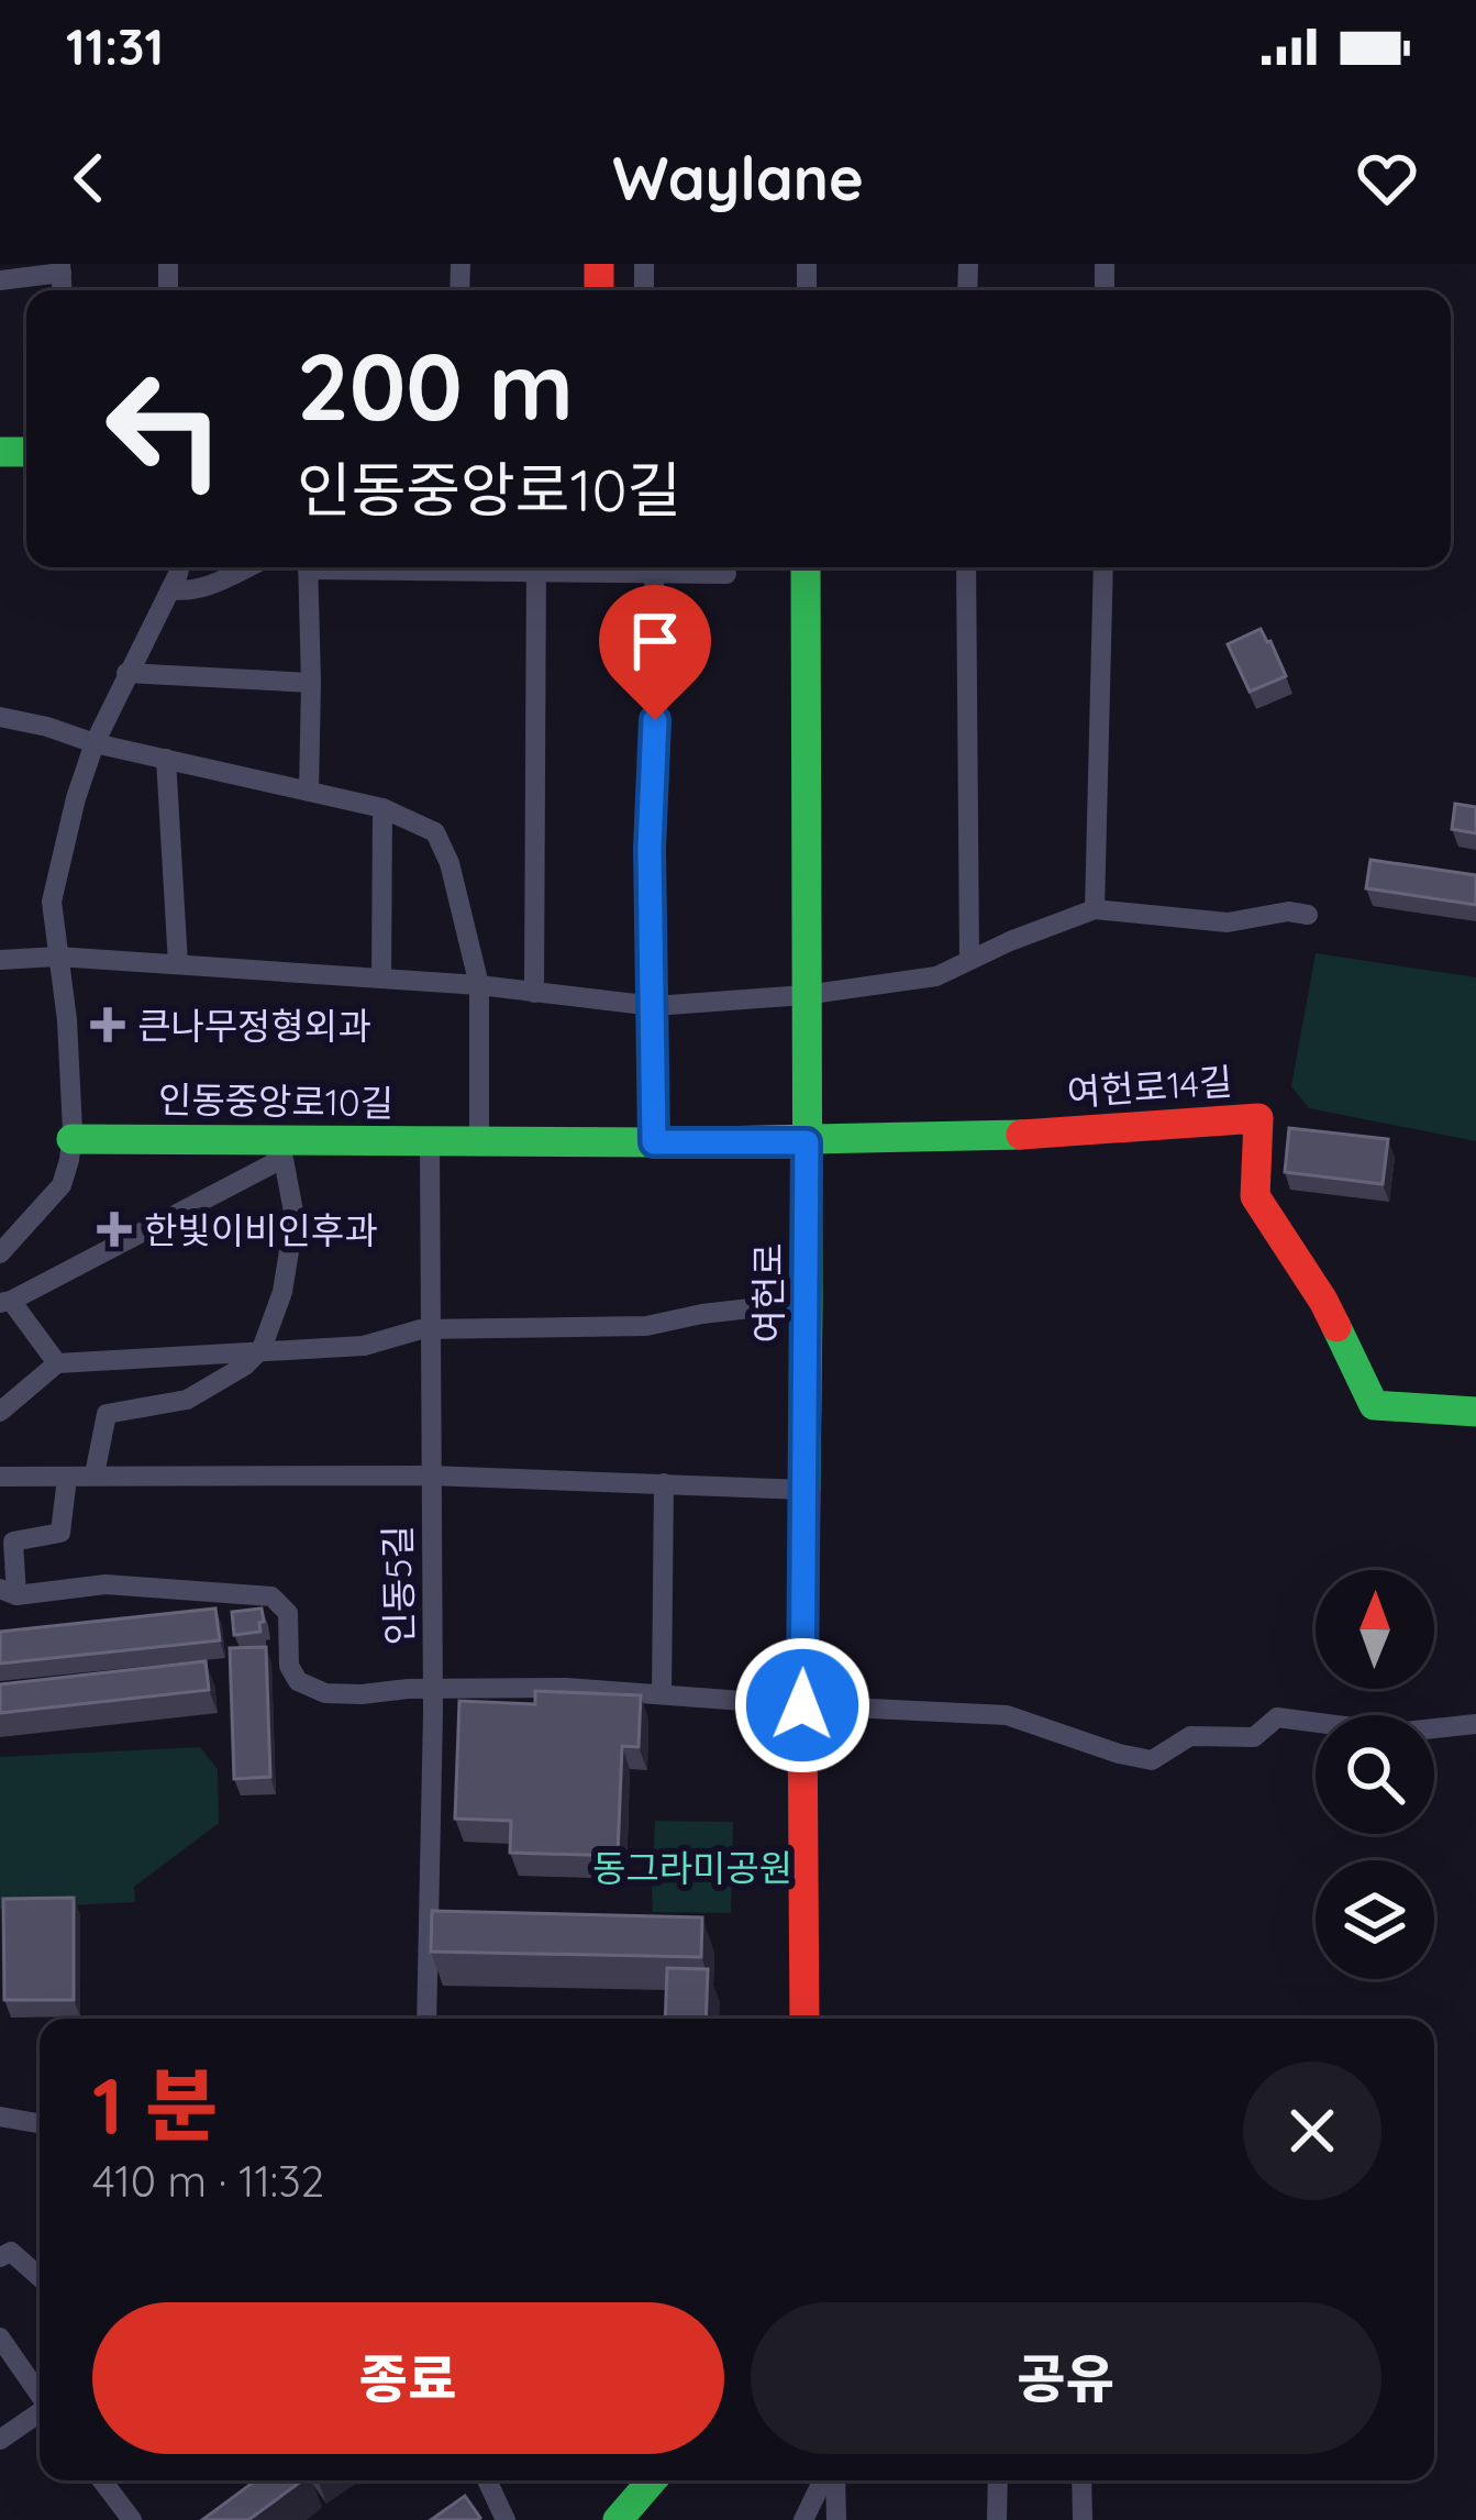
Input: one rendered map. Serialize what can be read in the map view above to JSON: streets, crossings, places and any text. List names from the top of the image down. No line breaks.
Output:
{"streets":{"street":["여헌로14길","인동중앙로10길","여헌로","인동5길"]},"crossings":[["여헌로14길","인동중앙로10길"],["여헌로14길","여헌로"],["인동중앙로10길","여헌로"],["인동중앙로10길","인동5길"]],"parks":["동그라미공원"],"places":{"health":["큰나무정형외과","한빛이비인후과"]},"north":"top","page":{"status":"11:31","header":"Waylane","turn":["200 m","인동중앙로10길"],"heading":["1 분","410 m · 11:32"],"buttons":["종료","공유"]}}
